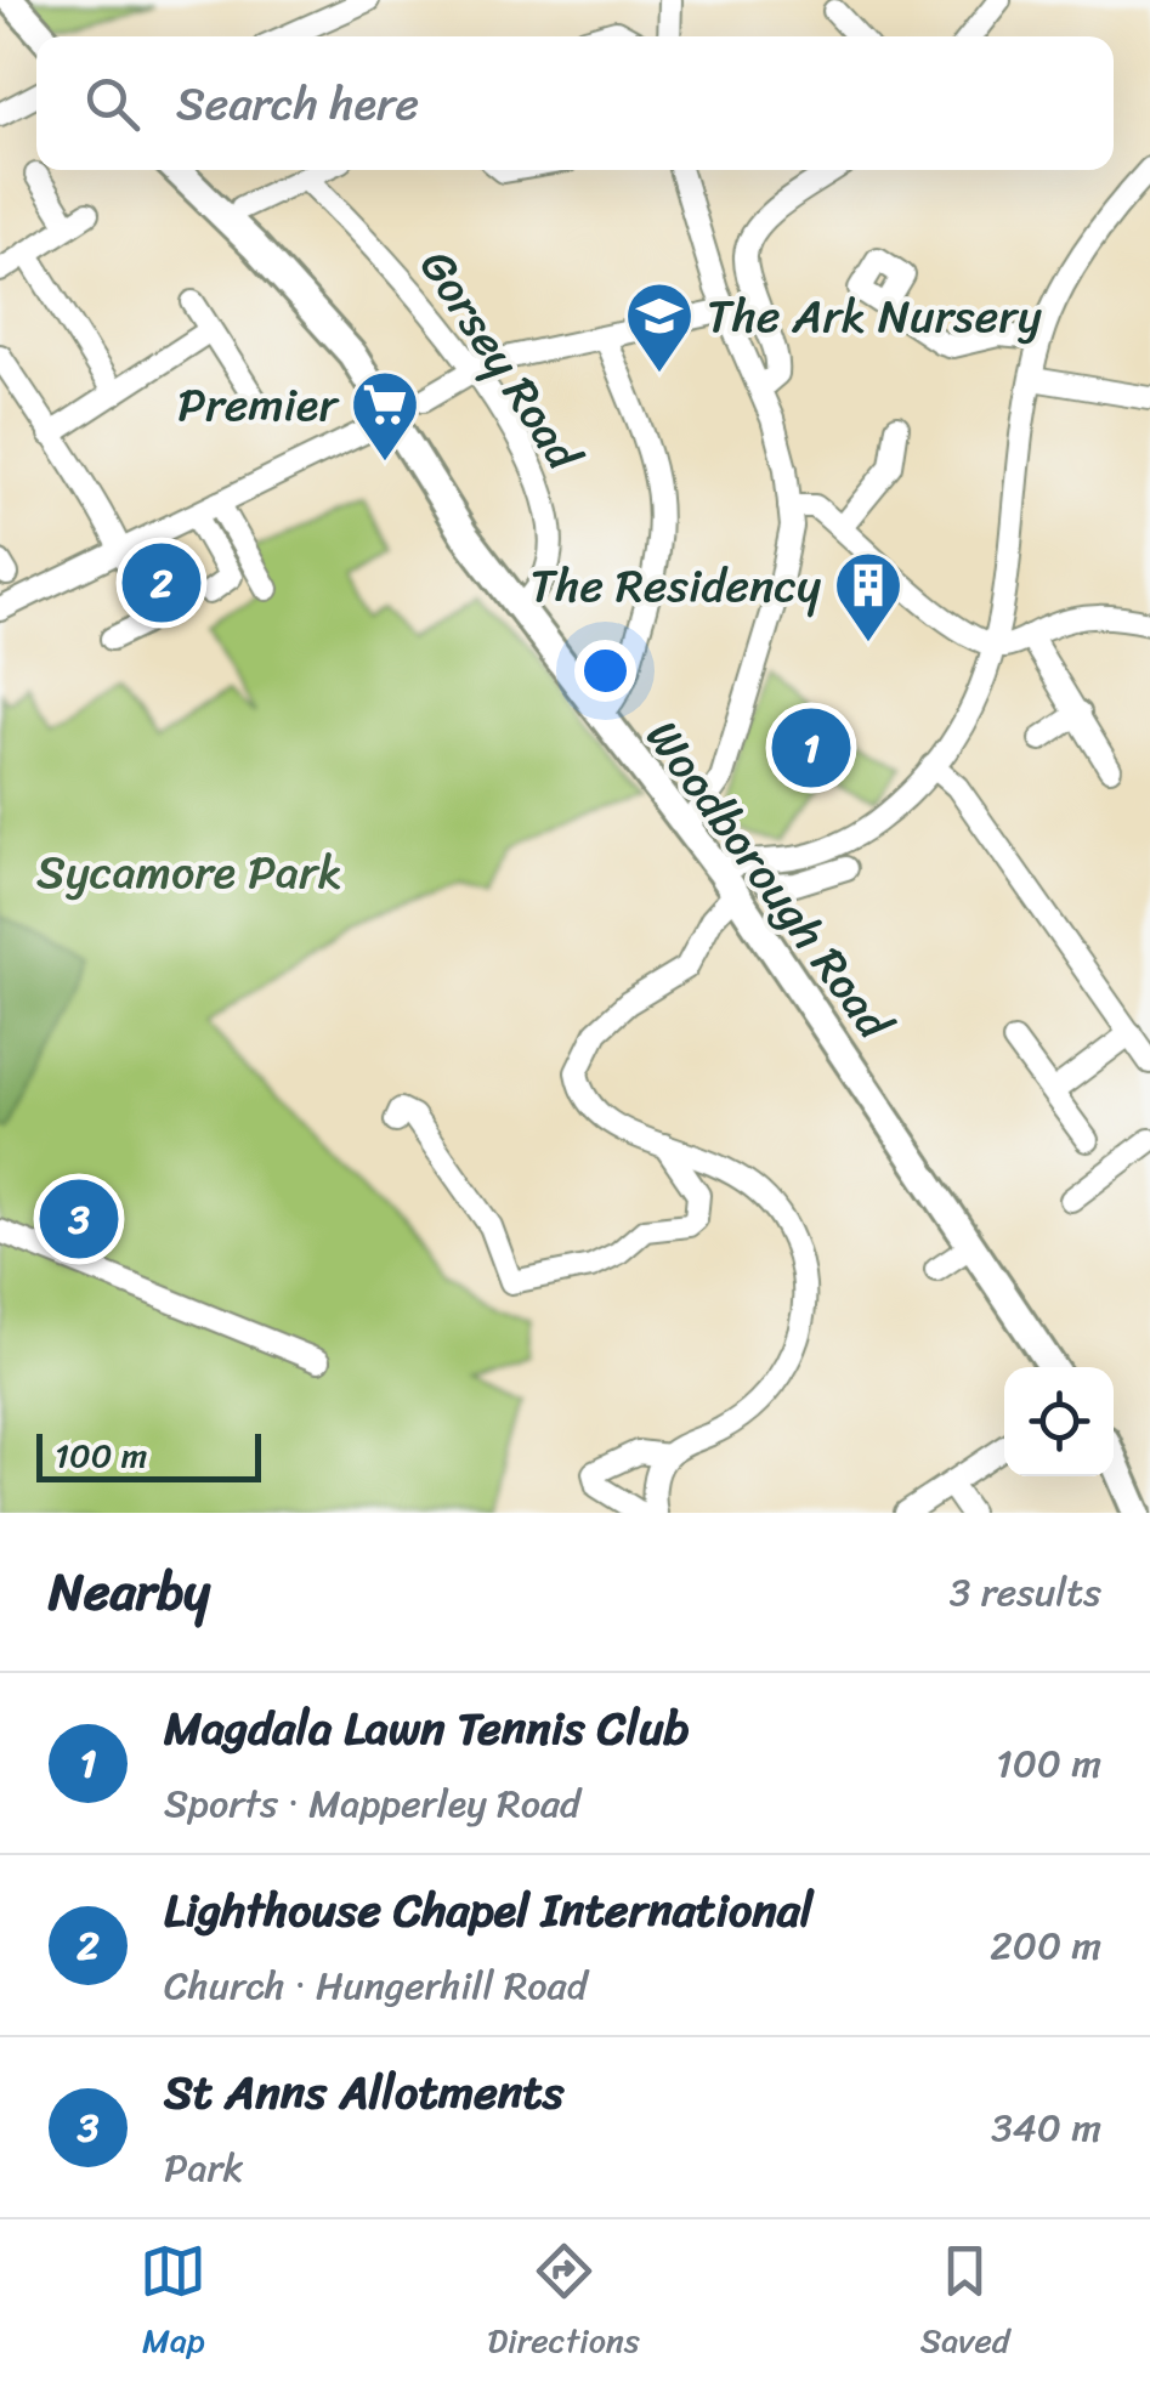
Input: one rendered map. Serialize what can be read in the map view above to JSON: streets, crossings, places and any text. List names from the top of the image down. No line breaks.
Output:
{"streets":{"main road":["Woodborough Road"],"street":["Gorsey Road"]},"crossings":[["Gorsey Road","Woodborough Road"]],"parks":["Sycamore Park"],"places":{"school or university":["The Ark Nursery"],"supermarket":["Premier"],"building":["The Residency"]},"scale_bar":"100 m","page":{"search":"Search here","pins":["2","1","3"],"scale":"100 m","heading":["Nearby","3 results"],"list":[{"mark":"1","name":"Magdala Lawn Tennis Club","note":"Sports · Mapperley Road","value":"100 m"},{"mark":"2","name":"Lighthouse Chapel International","note":"Church · Hungerhill Road","value":"200 m"},{"mark":"3","name":"St Anns Allotments","note":"Park","value":"340 m"}],"nav":["Map","Directions","Saved"]}}
